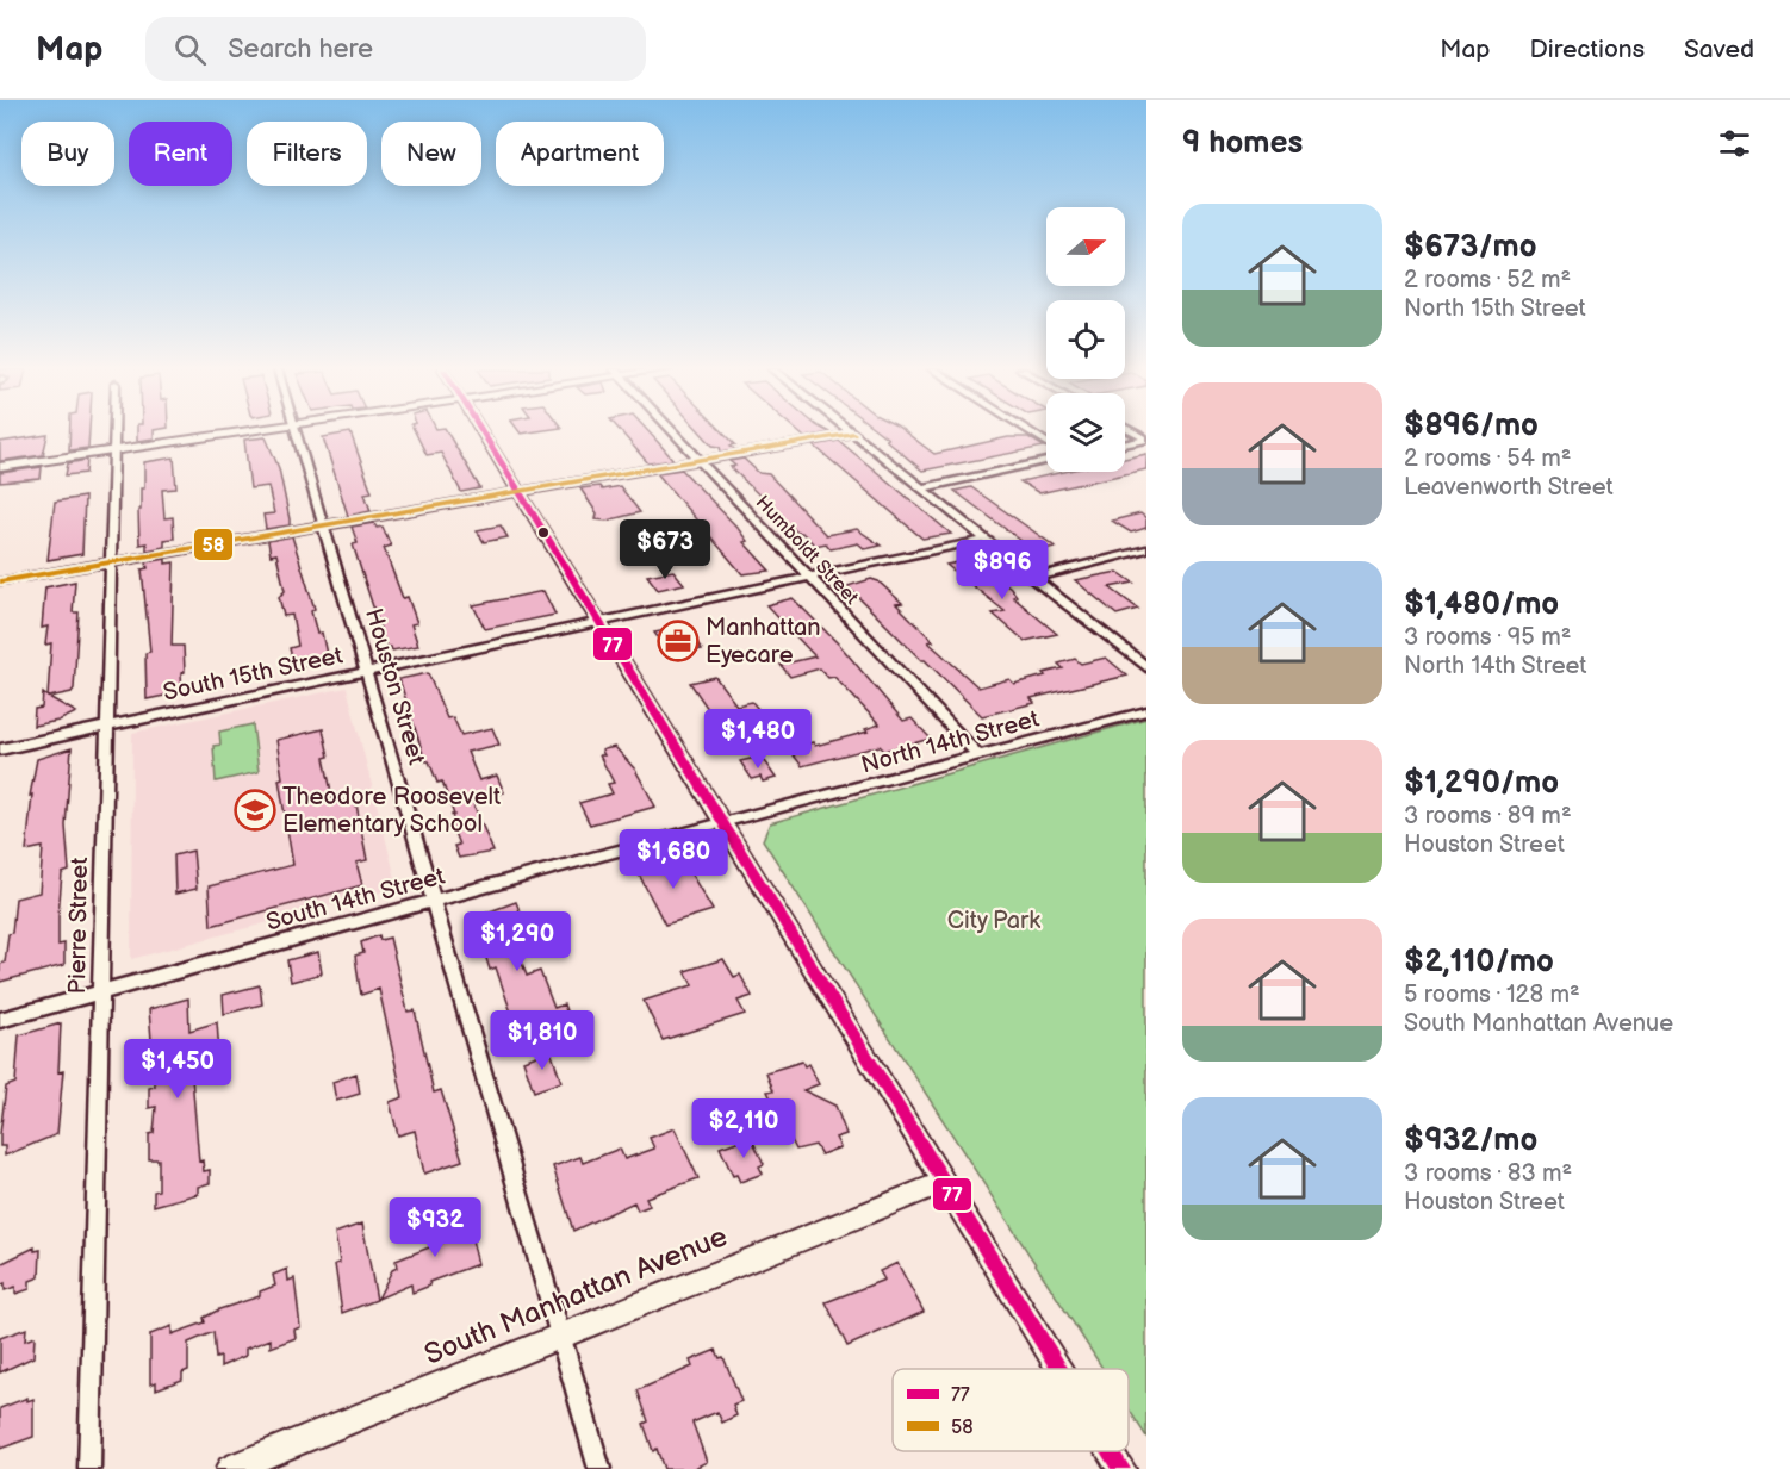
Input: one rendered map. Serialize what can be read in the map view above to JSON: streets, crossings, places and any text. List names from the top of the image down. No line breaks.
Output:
{"streets":{"street":["Humboldt Street","South 15th Street","Houston Street","North 14th Street","South 14th Street","Pierre Street","South Manhattan Avenue"]},"crossings":[["Humboldt Street","South 15th Street"],["Humboldt Street","North 14th Street"],["South 15th Street","Houston Street"],["South 15th Street","Pierre Street"],["Houston Street","South 14th Street"],["Houston Street","South Manhattan Avenue"],["North 14th Street","South 14th Street"],["South 14th Street","Pierre Street"]],"parks":["City Park"],"places":{"office":["Manhattan Eyecare"],"school or university":["Theodore Roosevelt Elementary School"]},"lines":["transit line 77","transit line 58"],"legend":["77","58"],"north":"right","page":{"header":"Map","search":"Search here","nav":["Map","Directions","Saved"],"heading":"9 homes","chip":["Buy","Rent","Filters","New","Apartment"],"list":[{"name":"$673/mo","note":"2 rooms · 52 m² · North 15th Street"},{"name":"$896/mo","note":"2 rooms · 54 m² · Leavenworth Street"},{"name":"$1,480/mo","note":"3 rooms · 95 m² · North 14th Street"},{"name":"$1,290/mo","note":"3 rooms · 89 m² · Houston Street"},{"name":"$2,110/mo","note":"5 rooms · 128 m² · South Manhattan Avenue"},{"name":"$932/mo","note":"3 rooms · 83 m² · Houston Street"}],"price":["$673","$896","$1,480","$1,680","$1,290","$1,810","$1,450","$2,110","$932"]}}
